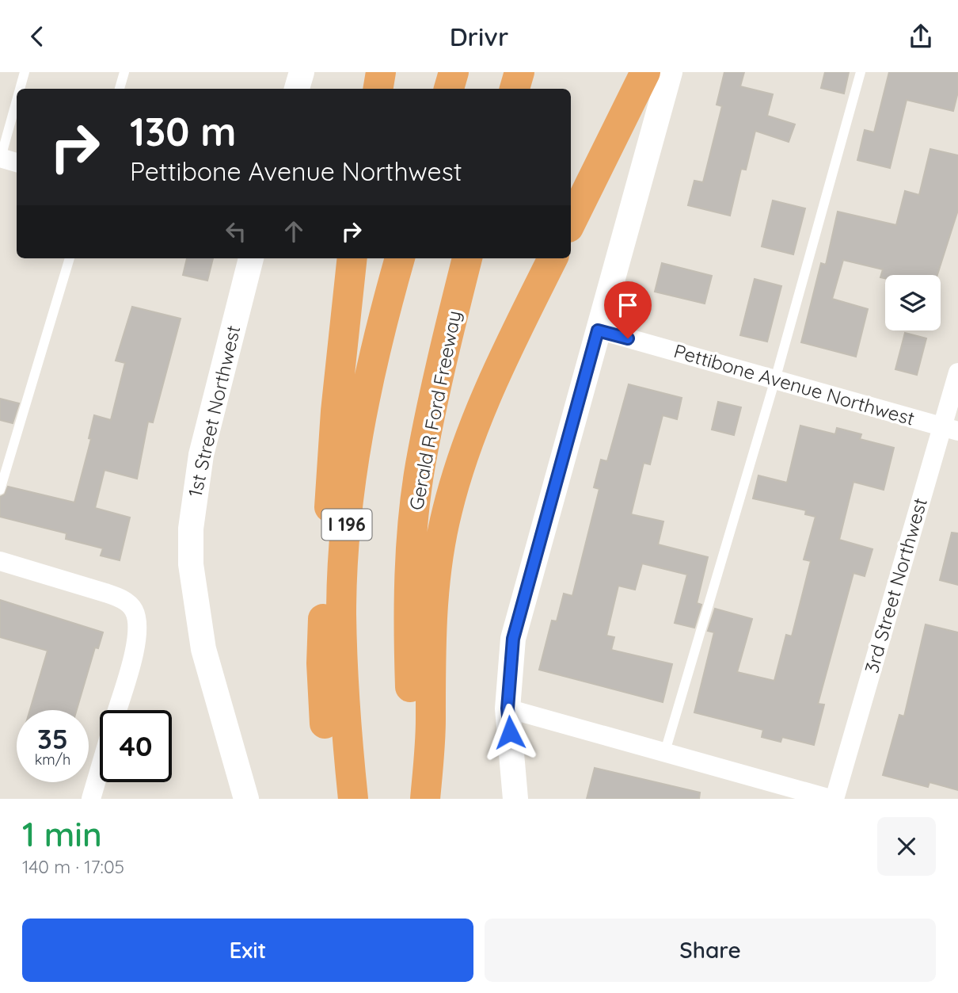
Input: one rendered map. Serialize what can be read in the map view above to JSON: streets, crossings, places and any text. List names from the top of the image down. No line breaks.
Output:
{"streets":{"highway":["Gerald R Ford Freeway","I 196"],"street":["Pettibone Avenue Northwest","1st Street Northwest","3rd Street Northwest"]},"crossings":[["Pettibone Avenue Northwest","3rd Street Northwest"]],"page":{"header":"Drivr","turn":["130 m","Pettibone Avenue Northwest"],"speed":"35 km/h","limit":"40","heading":["1 min","140 m · 17:05"],"buttons":["Exit","Share"]}}
